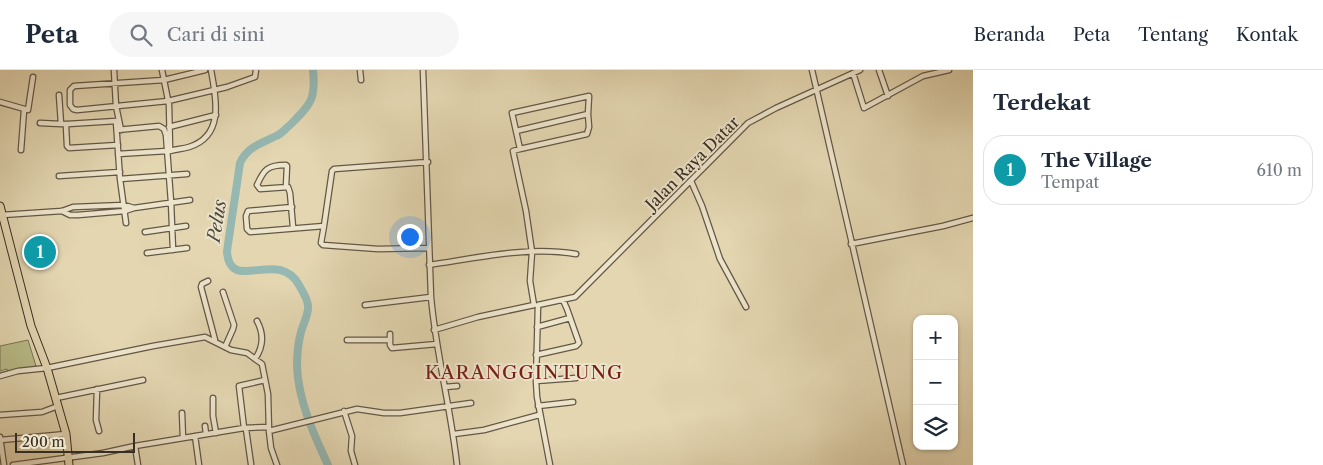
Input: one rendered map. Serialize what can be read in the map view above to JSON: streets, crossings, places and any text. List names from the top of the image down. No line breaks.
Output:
{"streets":{"street":["Jalan Raya Datar"]},"districts":["KARANGGINTUNG"],"water":["Pelus"],"scale_bar":"200 m","page":{"header":"Peta","search":"Cari di sini","nav":["Beranda","Peta","Tentang","Kontak"],"heading":"Terdekat","list":[{"mark":"1","name":"The Village","note":"Tempat","value":"610 m"}],"pins":"1","map_buttons":["+","−"],"scale":"200 m"}}
